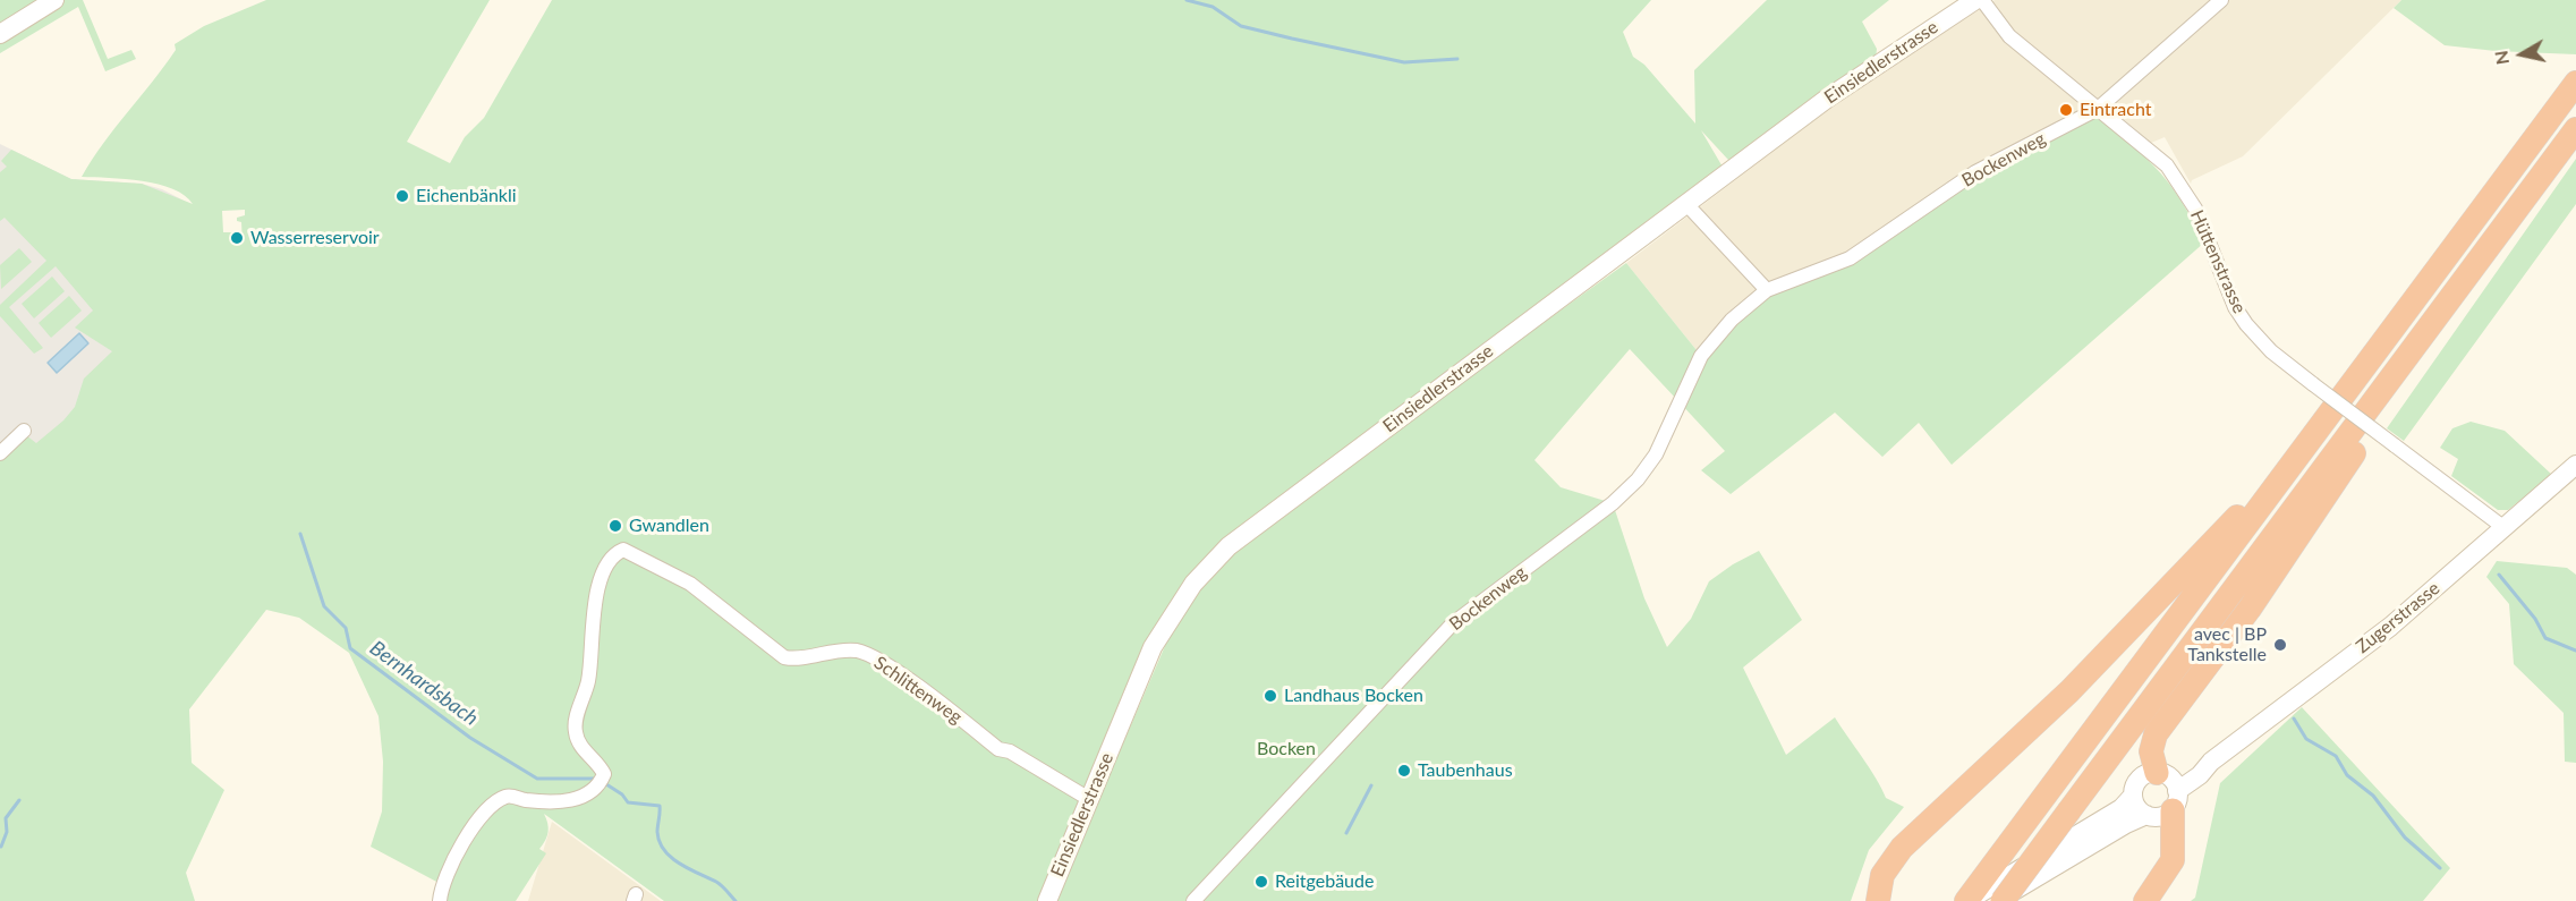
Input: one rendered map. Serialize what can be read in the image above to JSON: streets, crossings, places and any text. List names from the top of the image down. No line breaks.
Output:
{"streets":{"street":["Einsiedlerstrasse","Bockenweg","Hüttenstrasse","Zugerstrasse","Schlittenweg"]},"crossings":[["Einsiedlerstrasse","Schlittenweg"],["Bockenweg","Hüttenstrasse"],["Hüttenstrasse","Zugerstrasse"]],"water":["Bernhardsbach"],"parks":["Bocken"],"places":["Eintracht","Eichenbänkli","Wasserreservoir","Gwandlen","avec | BP Tankstelle","Landhaus Bocken","Taubenhaus","Reitgebäude"],"north":"left"}
